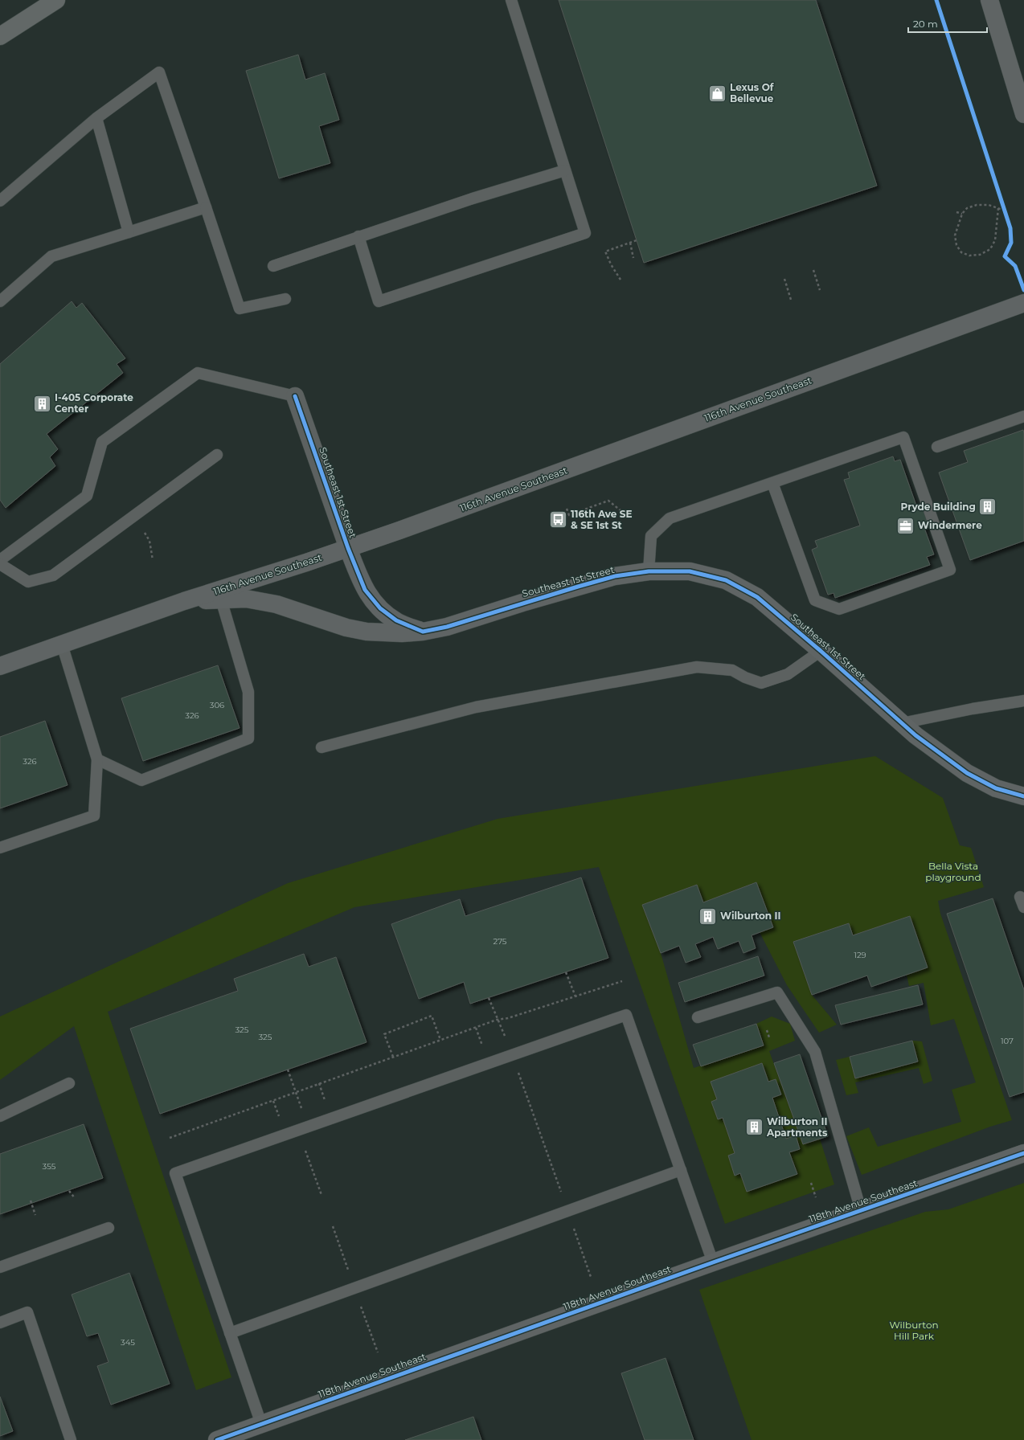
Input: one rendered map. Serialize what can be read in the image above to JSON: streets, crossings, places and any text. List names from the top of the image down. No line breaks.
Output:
{"streets":{"street":["116th Avenue Southeast","Southeast 1st Street","118th Avenue Southeast"]},"crossings":[["116th Avenue Southeast","Southeast 1st Street"]],"parks":["Bella Vista playground","Wilburton Hill Park"],"places":{"shop":["Lexus Of Bellevue"],"building":["I-405 Corporate Center","Pryde Building","Wilburton II","Wilburton II Apartments"],"bus stop":["116th Ave SE & SE 1st St"],"office":["Windermere"]},"house_numbers":["306","326","326","275","129","325","325","107","355","345"],"scale_bar":"20 m"}
